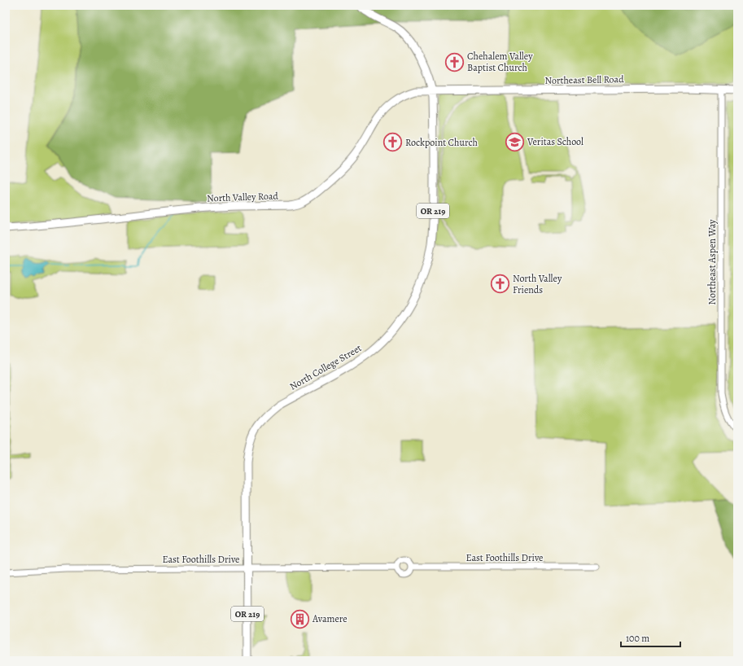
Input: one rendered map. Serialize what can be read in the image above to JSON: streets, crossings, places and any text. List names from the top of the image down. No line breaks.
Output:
{"streets":{"main road":["Northeast Bell Road","North Valley Road","OR 219","North College Street"],"street":["Northeast Aspen Way","East Foothills Drive"]},"crossings":[["Northeast Bell Road","North Valley Road"],["Northeast Bell Road","OR 219"],["Northeast Bell Road","Northeast Aspen Way"],["Northeast Bell Road","North College Street"],["North Valley Road","OR 219"],["North Valley Road","North College Street"],["OR 219","North College Street"],["North College Street","East Foothills Drive"]],"places":{"church":["Chehalem Valley Baptist Church","Rockpoint Church","North Valley Friends"],"school or university":["Veritas School"],"building":["Avamere"]},"scale_bar":"100 m"}
